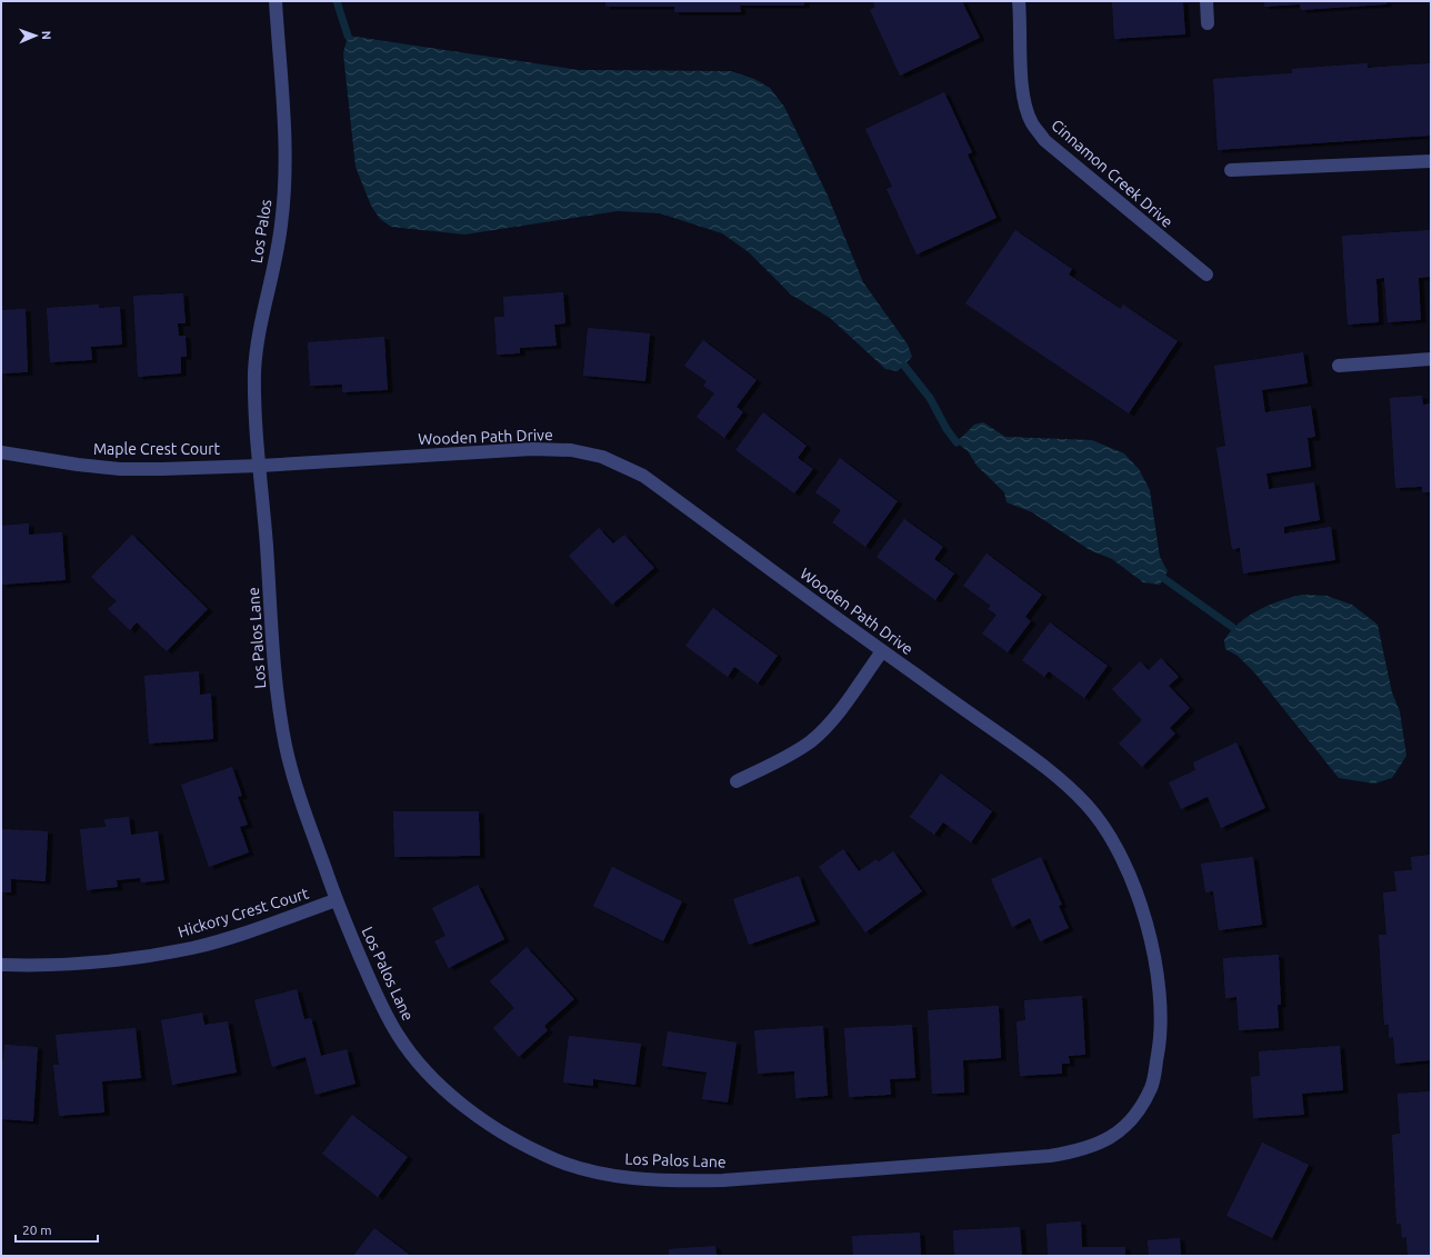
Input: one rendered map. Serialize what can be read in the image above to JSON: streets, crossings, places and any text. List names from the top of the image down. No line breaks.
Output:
{"streets":{"street":["Cinnamon Creek Drive","Los Palos","Wooden Path Drive","Maple Crest Court","Los Palos Lane","Hickory Crest Court"]},"crossings":[["Los Palos","Wooden Path Drive"],["Los Palos","Maple Crest Court"],["Los Palos","Los Palos Lane"],["Wooden Path Drive","Maple Crest Court"],["Wooden Path Drive","Los Palos Lane"],["Maple Crest Court","Los Palos Lane"],["Los Palos Lane","Hickory Crest Court"]],"scale_bar":"20 m","north":"right"}
